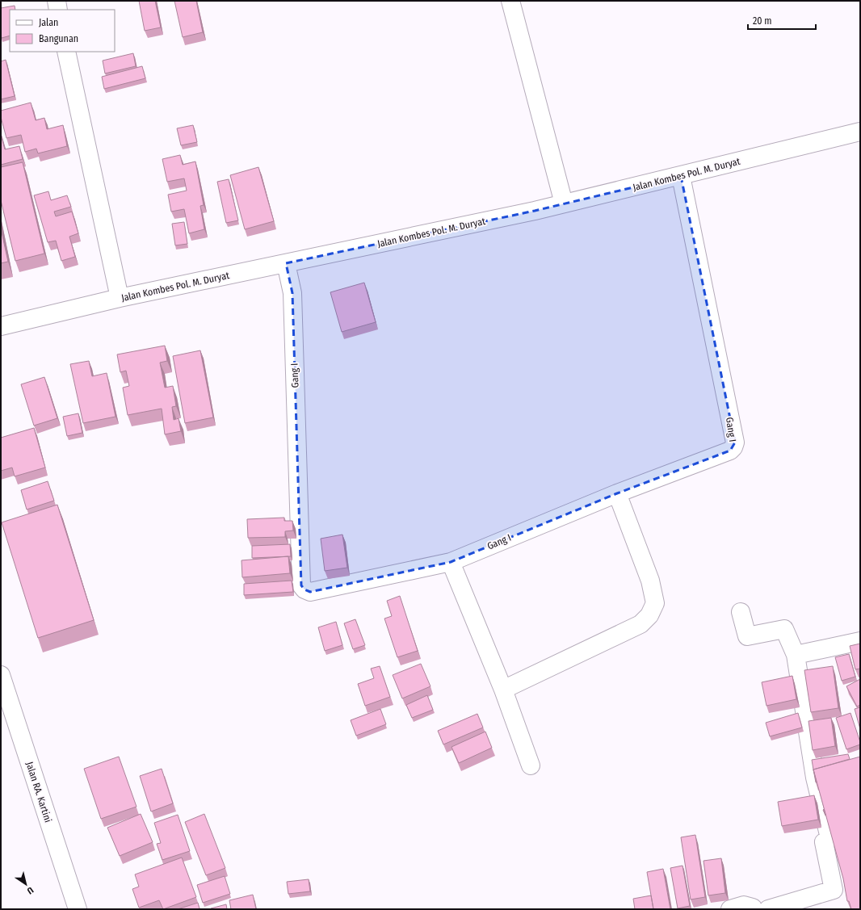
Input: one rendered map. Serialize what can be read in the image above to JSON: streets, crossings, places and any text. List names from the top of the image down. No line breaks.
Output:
{"streets":{"street":["Jalan Kombes Pol. M. Duryat","Gang I","Jalan RA. Kartini"]},"crossings":[["Jalan Kombes Pol. M. Duryat","Gang I"]],"legend":["Jalan","Bangunan"],"scale_bar":"20 m","north":"bottom right"}
